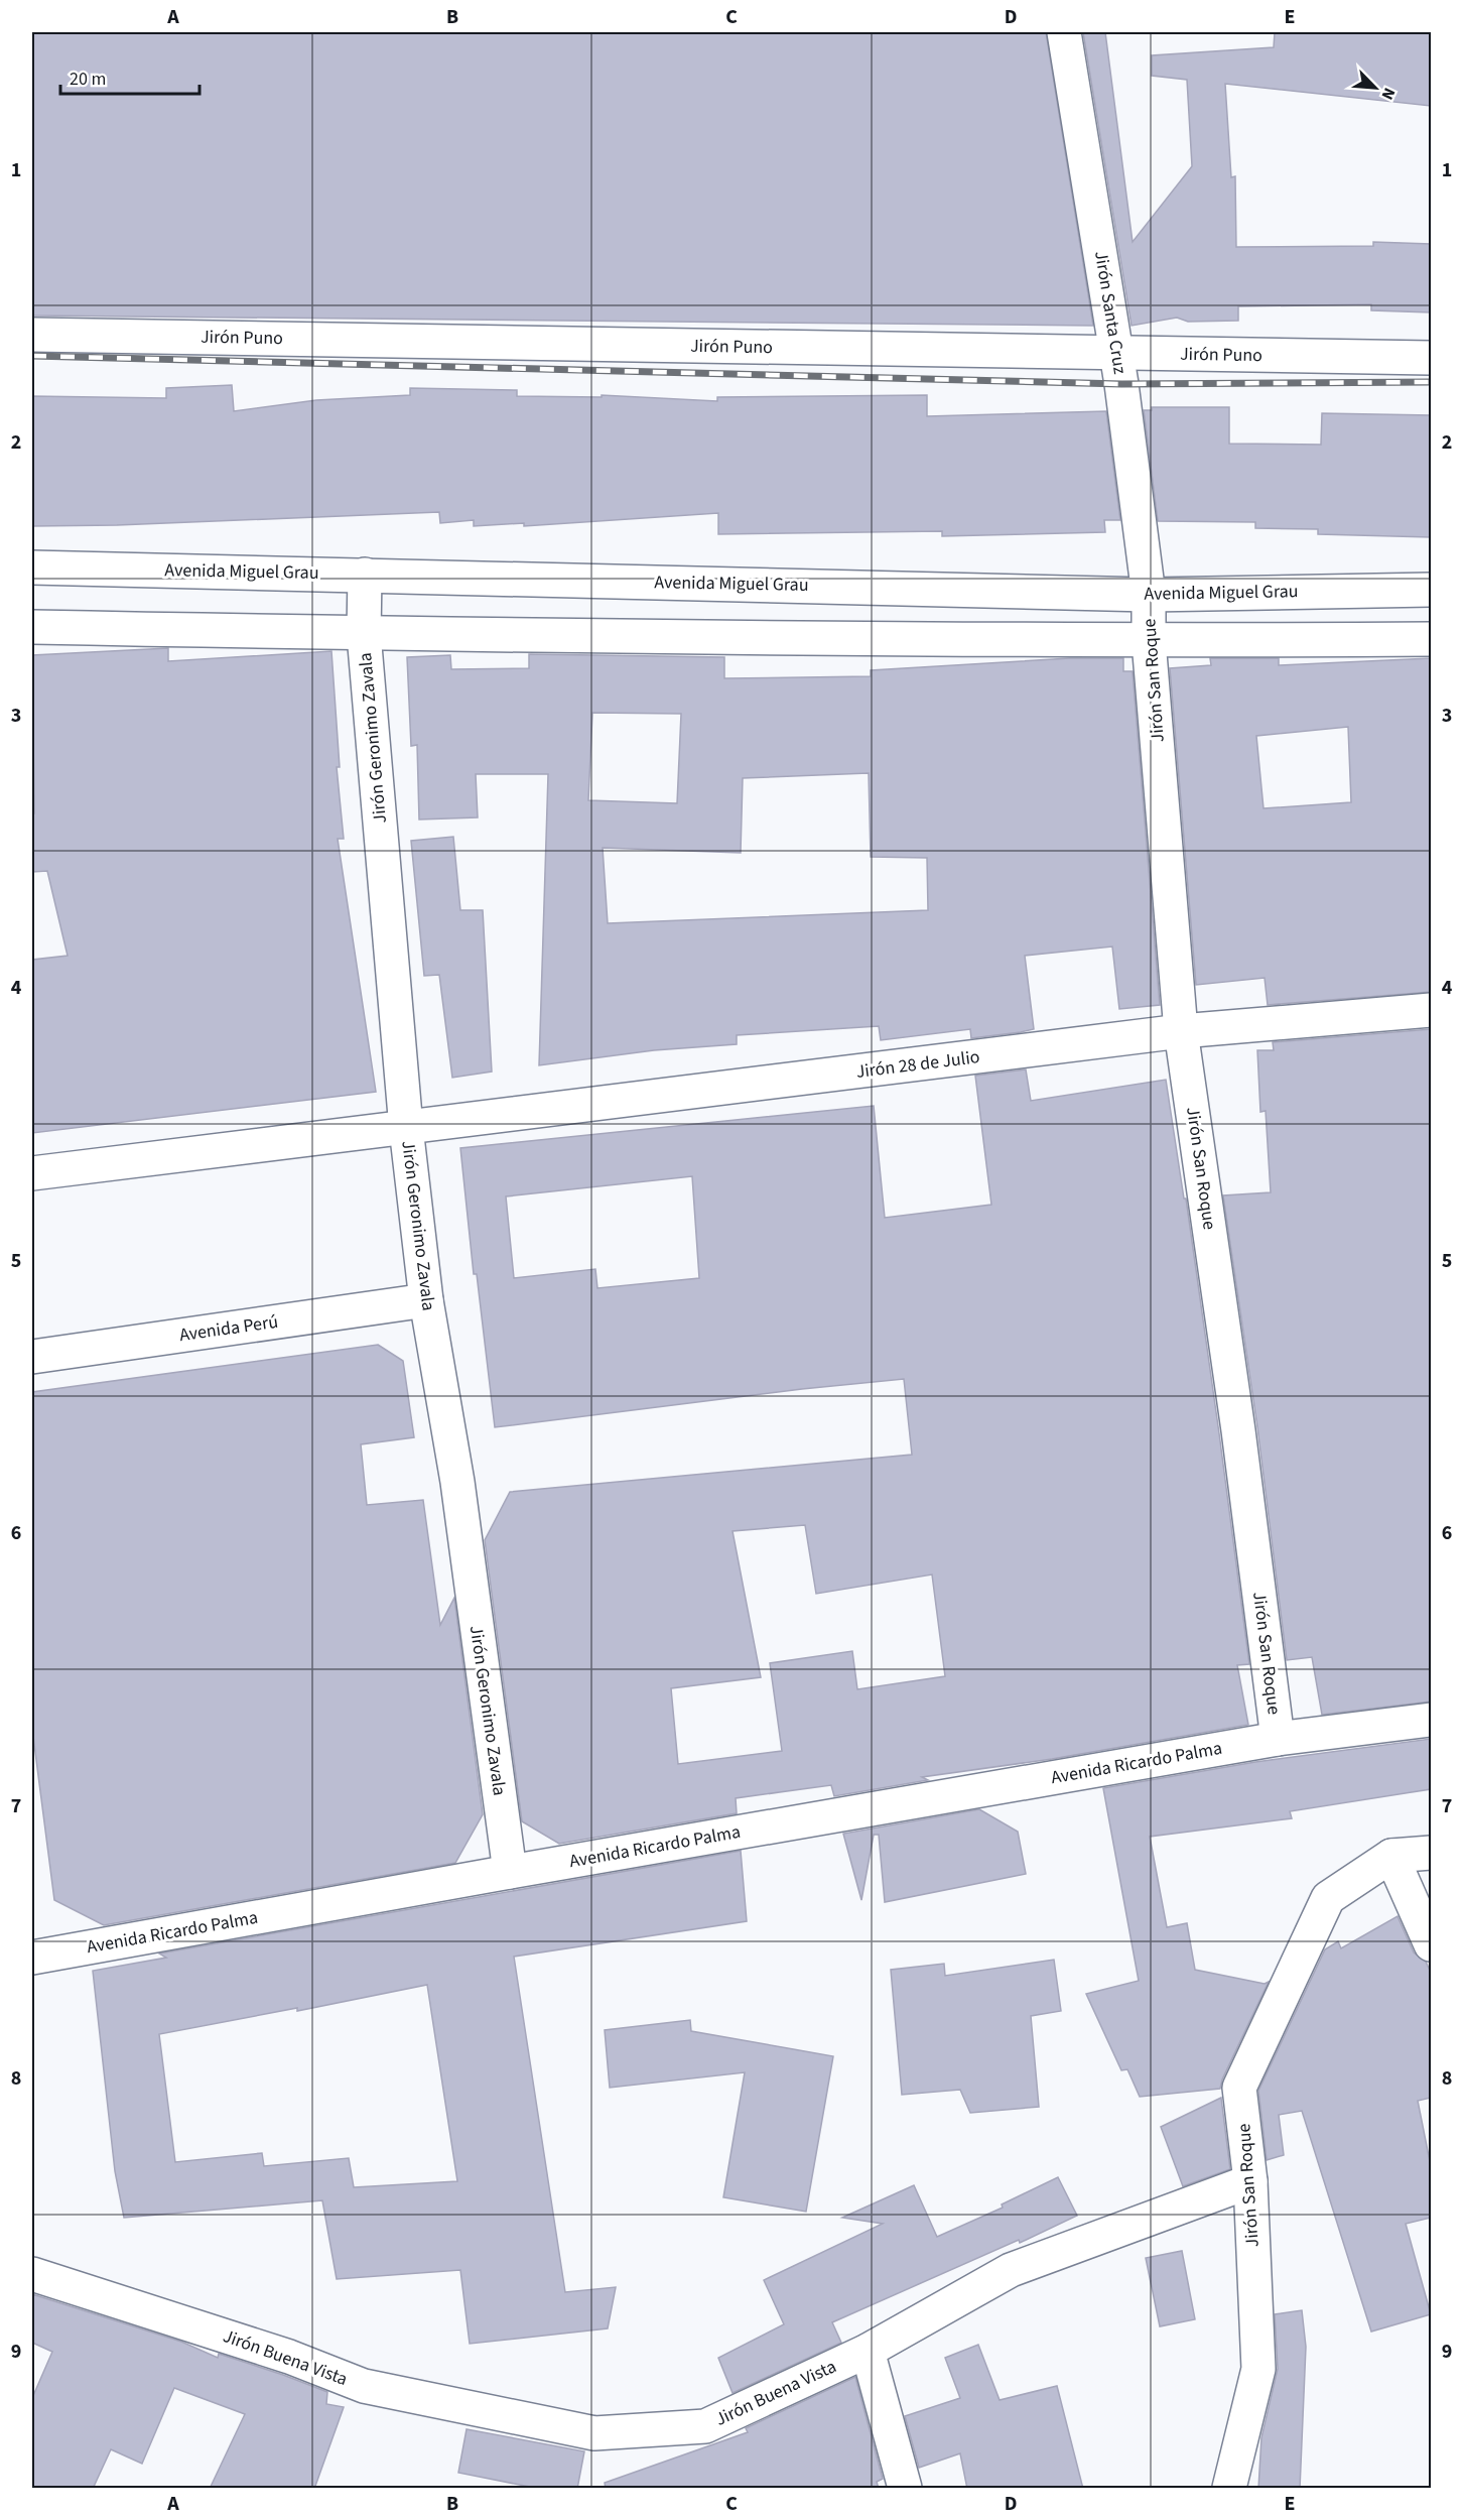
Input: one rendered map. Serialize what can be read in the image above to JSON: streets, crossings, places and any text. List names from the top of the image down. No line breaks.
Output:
{"streets":{"street":["Jirón Santa Cruz","Jirón Puno","Avenida Miguel Grau","Jirón San Roque","Jirón Geronimo Zavala","Jirón 28 de Julio","Avenida Perú","Avenida Ricardo Palma","Jirón Buena Vista"]},"crossings":[["Jirón Santa Cruz","Jirón Puno"],["Jirón Santa Cruz","Avenida Miguel Grau"],["Jirón Santa Cruz","Jirón San Roque"],["Avenida Miguel Grau","Jirón San Roque"],["Avenida Miguel Grau","Jirón Geronimo Zavala"],["Jirón San Roque","Jirón 28 de Julio"],["Jirón San Roque","Avenida Ricardo Palma"],["Jirón San Roque","Jirón Buena Vista"],["Jirón Geronimo Zavala","Jirón 28 de Julio"],["Jirón Geronimo Zavala","Avenida Perú"],["Jirón Geronimo Zavala","Avenida Ricardo Palma"]],"scale_bar":"20 m","north":"bottom right","grid":{"columns":["A","B","C","D","E"],"rows":["1","2","3","4","5","6","7","8","9"]}}
